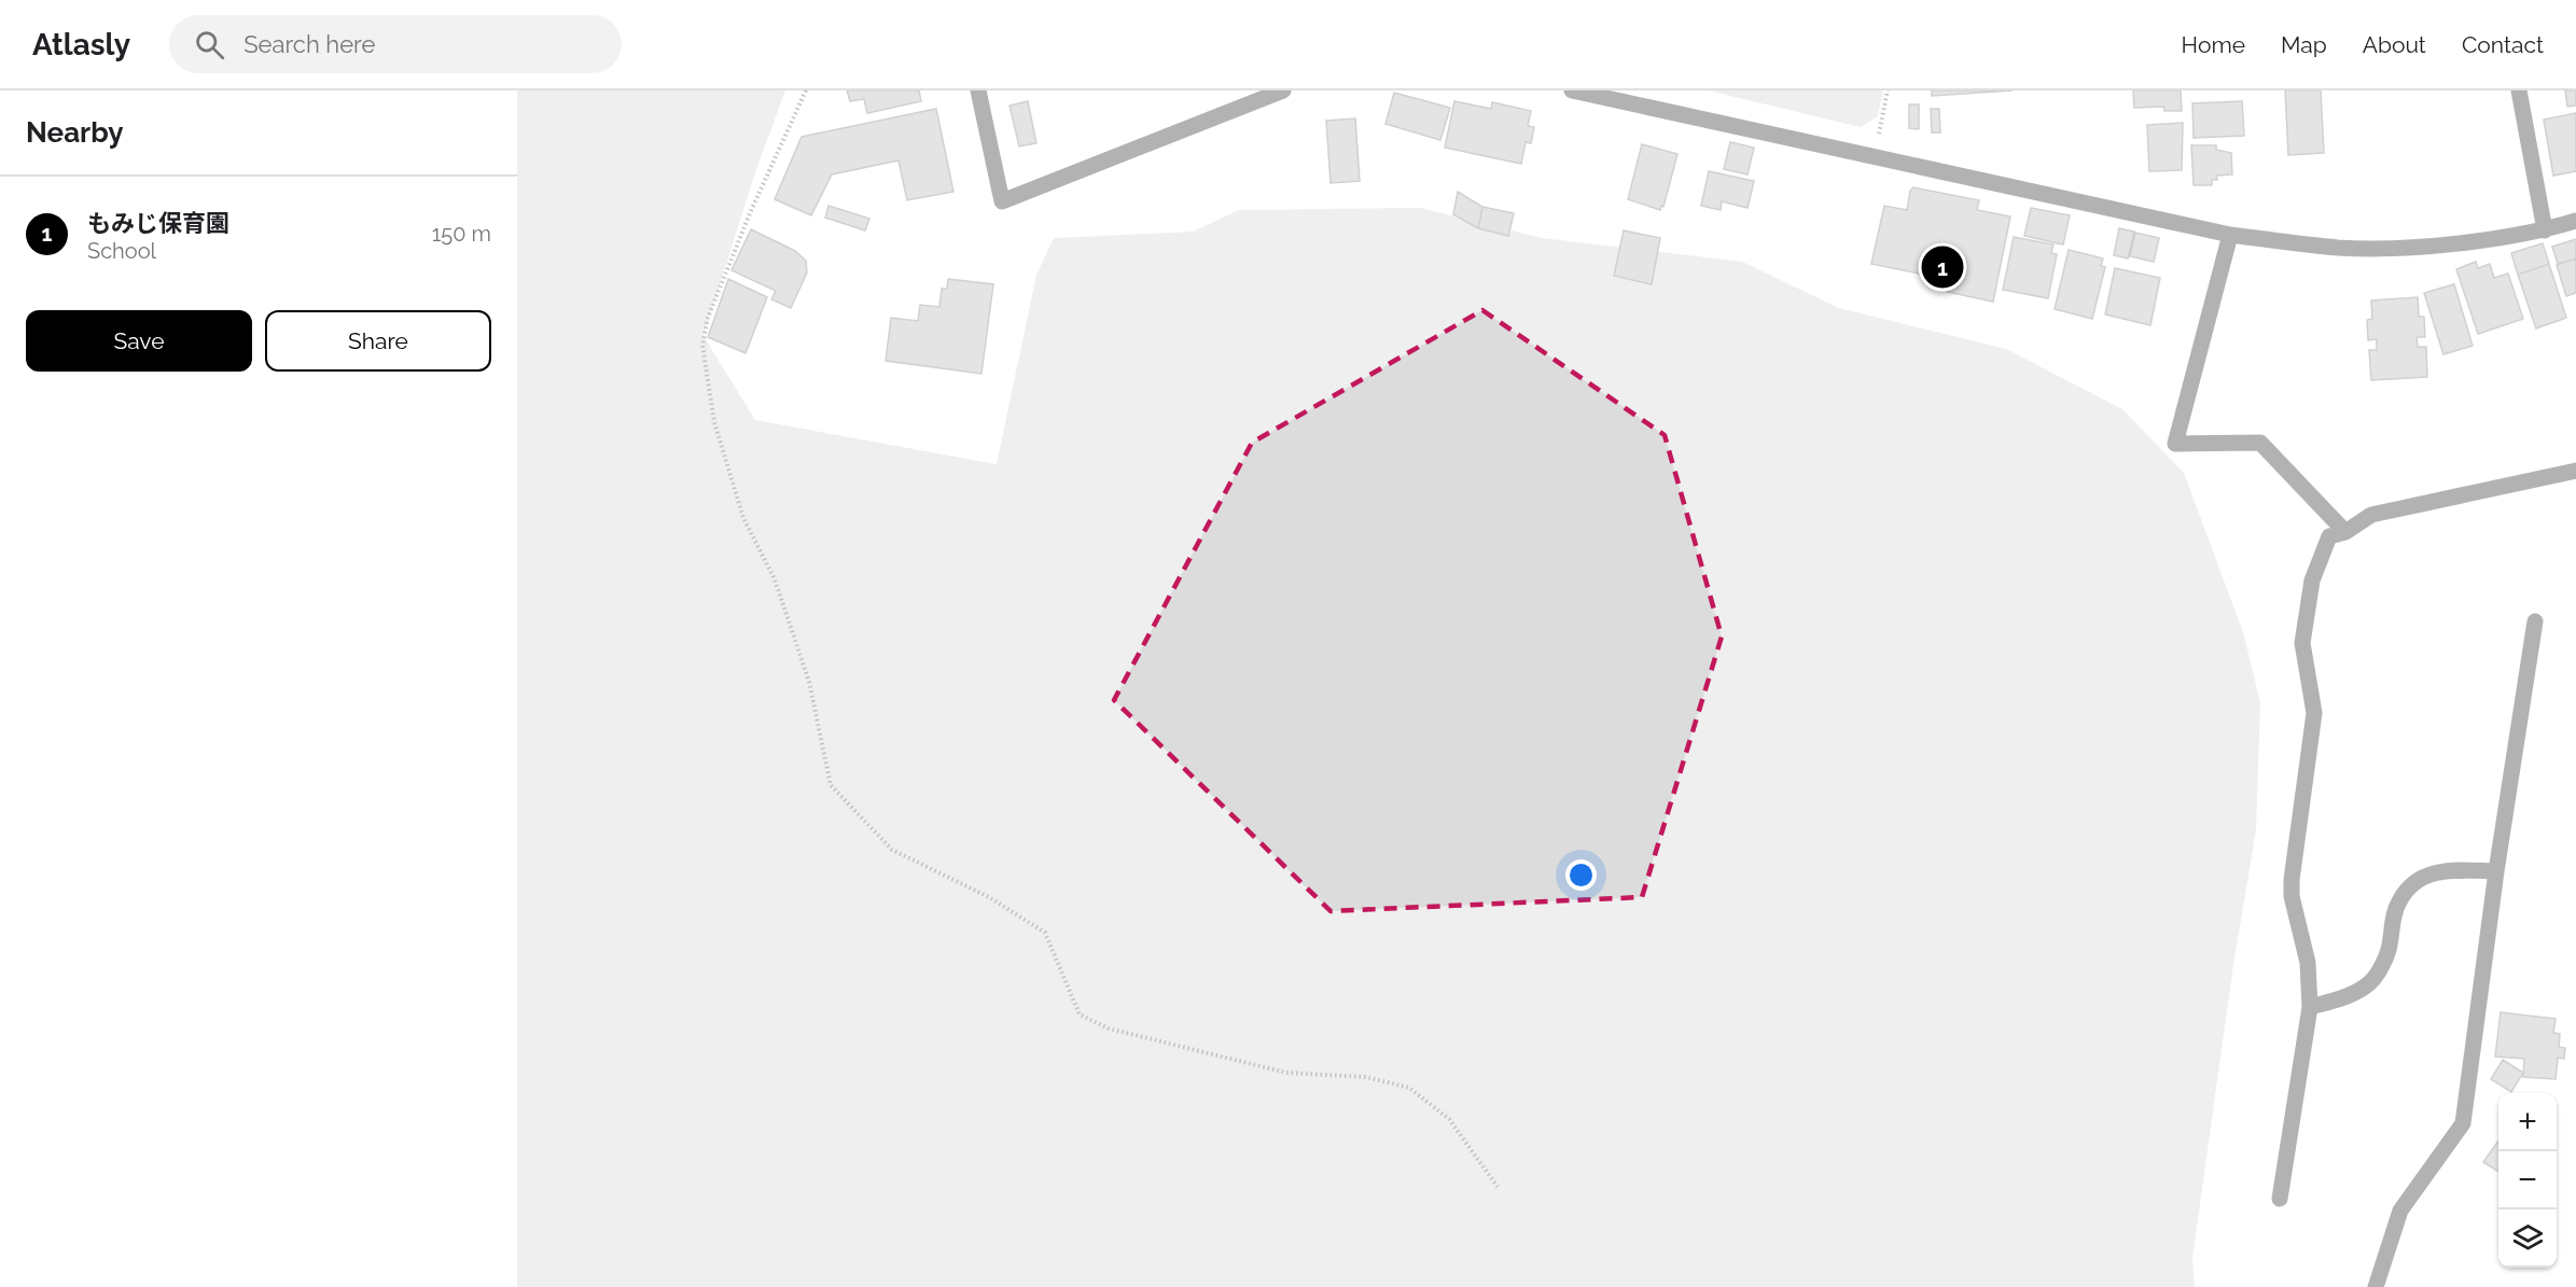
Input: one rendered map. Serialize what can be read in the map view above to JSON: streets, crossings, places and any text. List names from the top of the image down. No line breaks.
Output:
{"page":{"header":"Atlasly","search":"Search here","nav":["Home","Map","About","Contact"],"heading":"Nearby","list":[{"mark":"1","name":"もみじ保育園","note":"School","value":"150 m"}],"pins":"1","buttons":["Save","Share"],"map_buttons":["+","−"]}}
